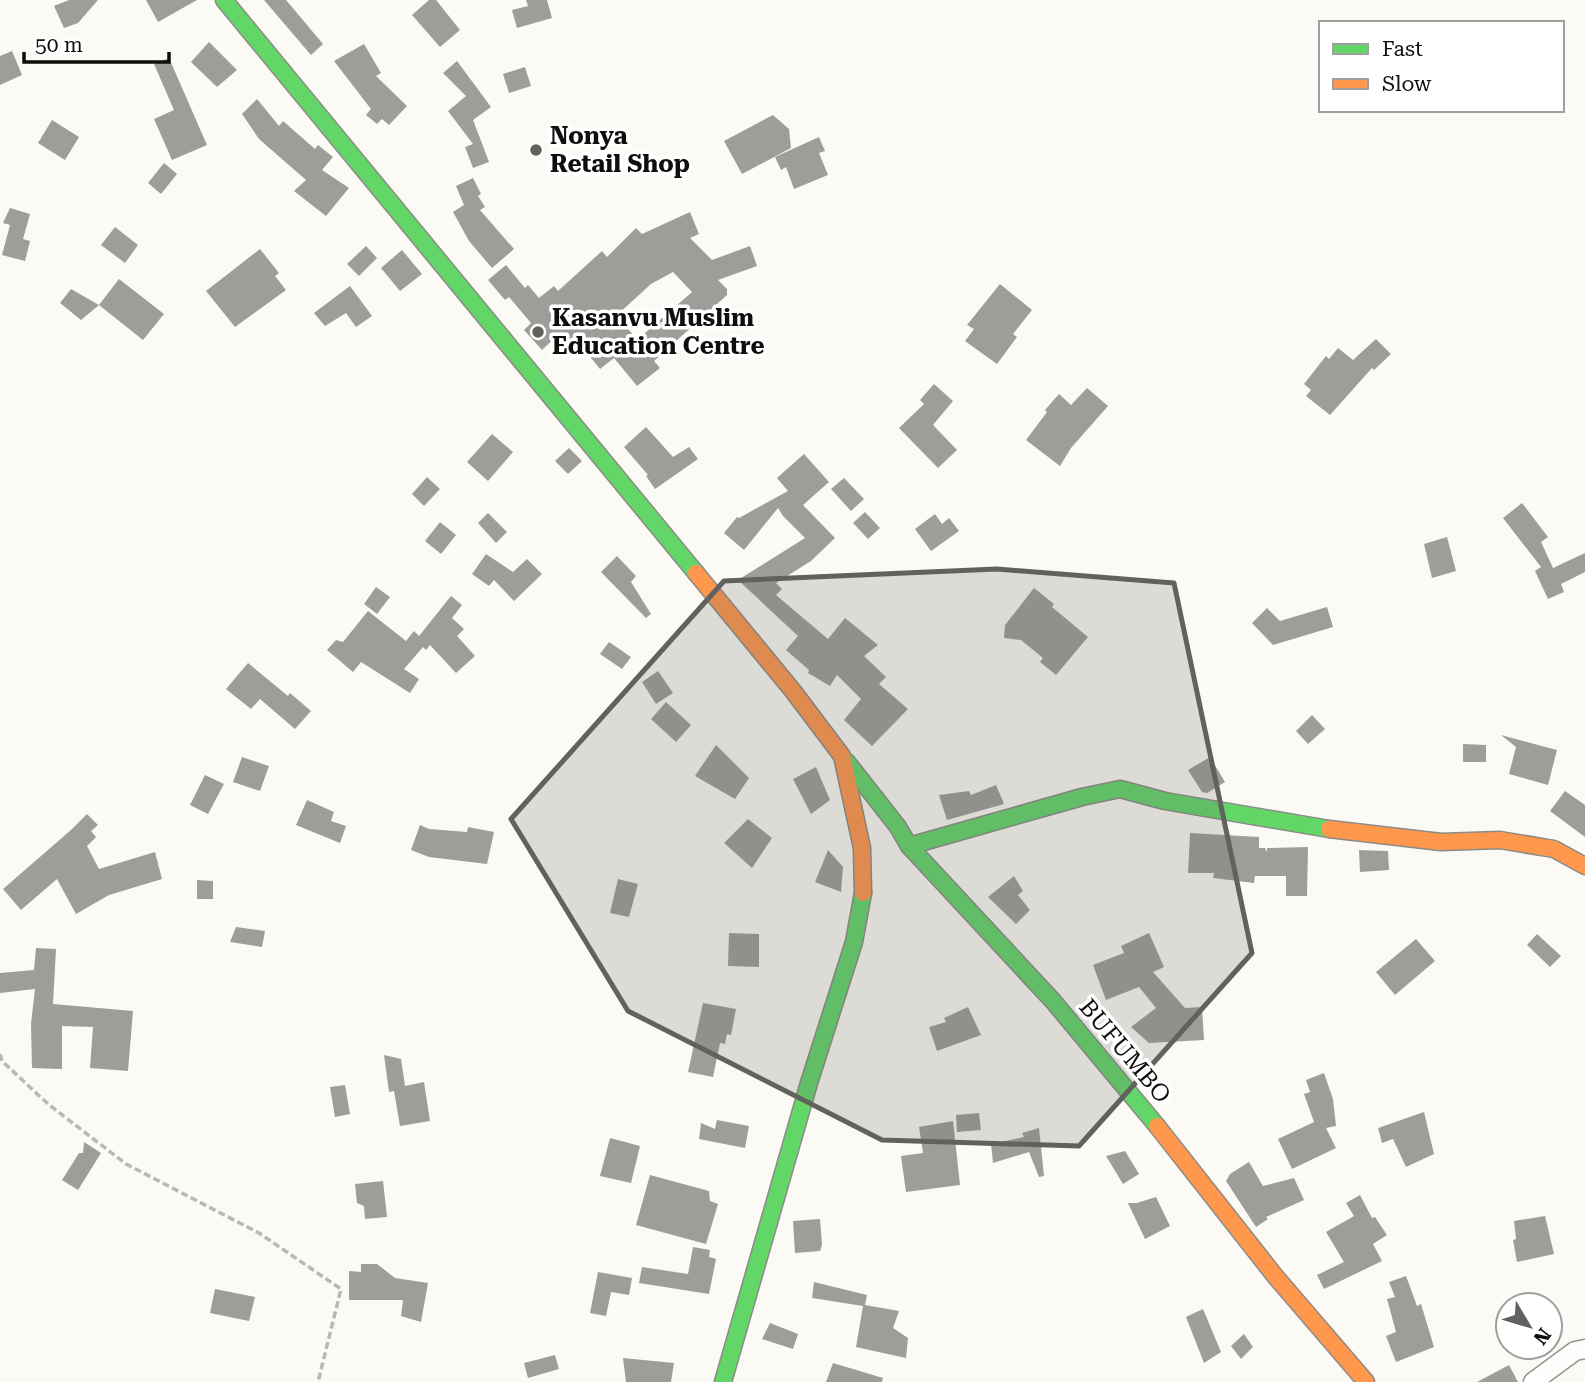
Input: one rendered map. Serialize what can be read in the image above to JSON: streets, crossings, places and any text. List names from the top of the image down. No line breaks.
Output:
{"streets":{"street":["BUFUMBO"]},"places":["Nonya Retail Shop","Kasanvu Muslim Education Centre"],"legend":["Fast","Slow"],"scale_bar":"50 m","north":"bottom right"}
